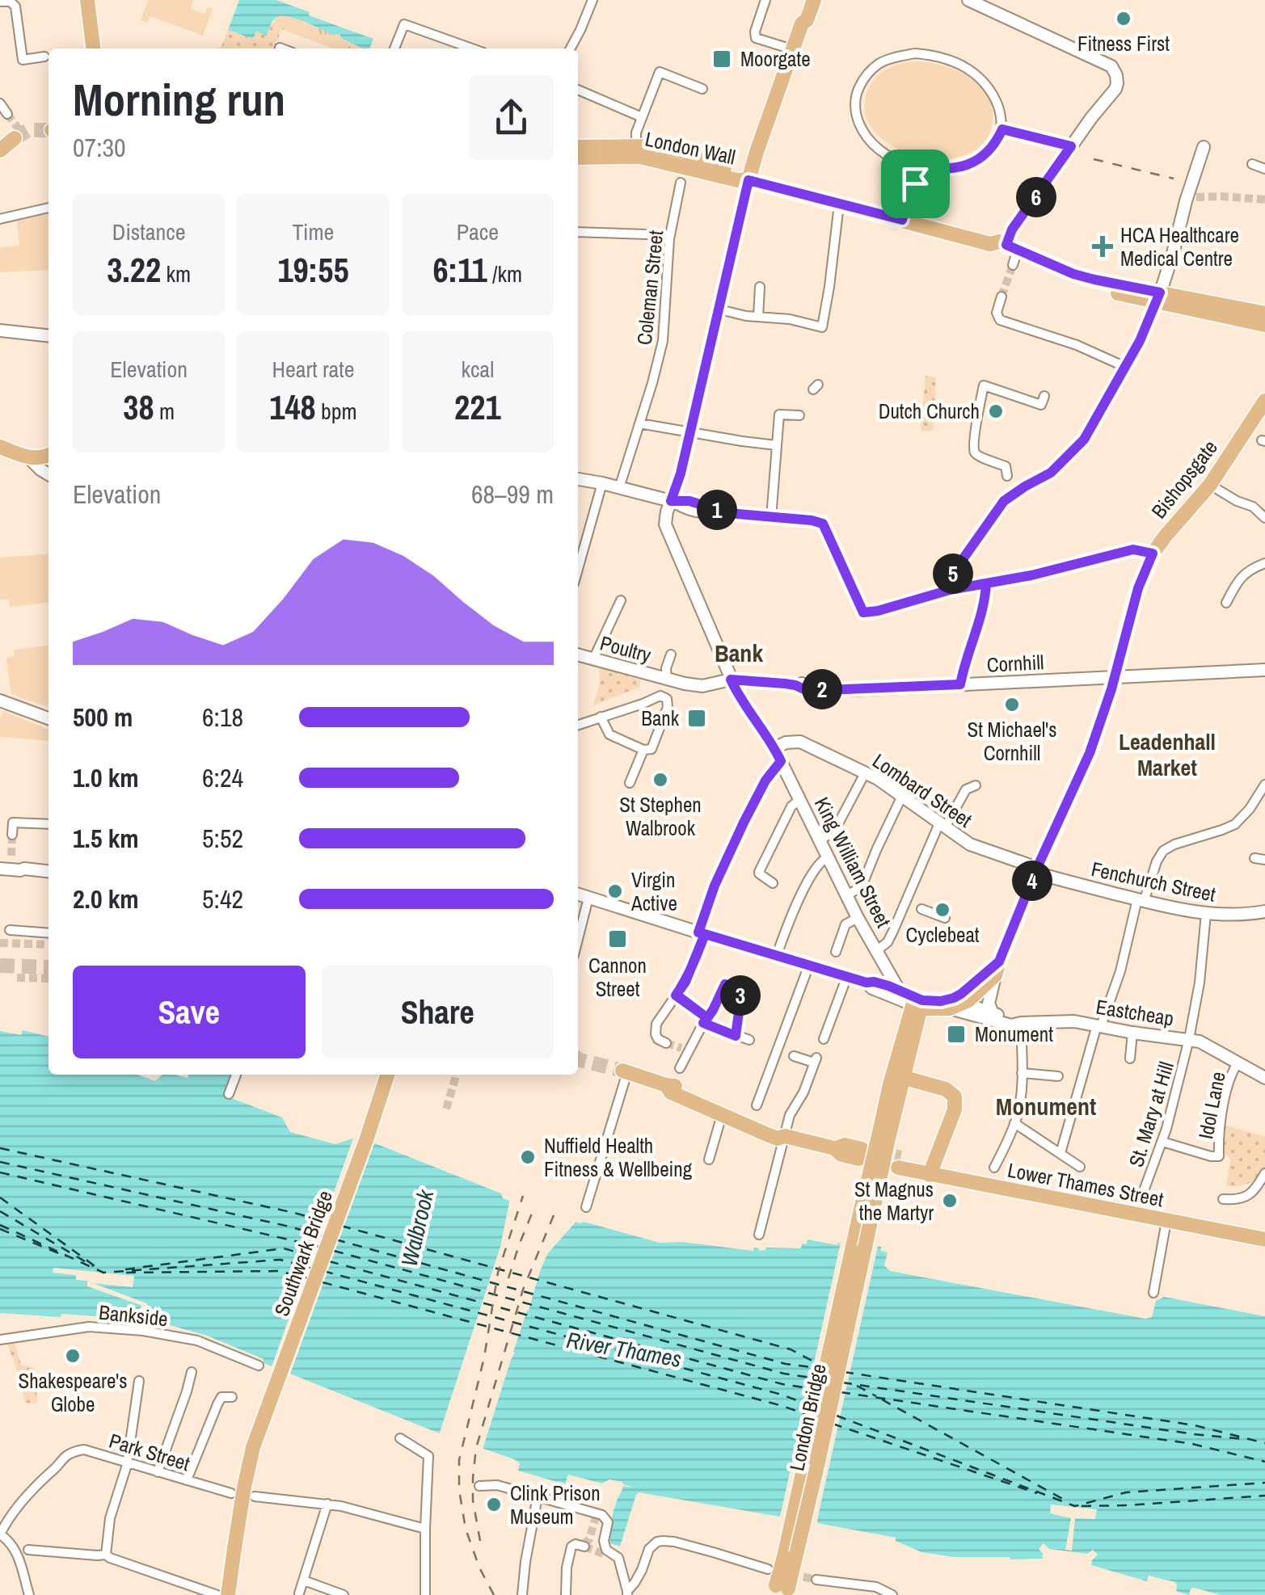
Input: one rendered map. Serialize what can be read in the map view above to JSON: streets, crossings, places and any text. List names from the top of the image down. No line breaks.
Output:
{"streets":{"main road":["London Wall","Bishopsgate","Lower Thames Street","Southwark Bridge","London Bridge"],"street":["Coleman Street","Poultry","Cornhill","Lombard Street","King William Street","Fenchurch Street","Eastcheap","Idol Lane","St. Mary at Hill","Bankside","Park Street"]},"crossings":[["Bishopsgate","Cornhill"],["Bishopsgate","Lombard Street"],["Bishopsgate","Fenchurch Street"],["Poultry","Cornhill"],["Lombard Street","King William Street"],["Lombard Street","Fenchurch Street"],["Fenchurch Street","St. Mary at Hill"],["Eastcheap","Idol Lane"],["Eastcheap","St. Mary at Hill"],["Idol Lane","St. Mary at Hill"]],"districts":["Bank","Leadenhall Market","Monument"],"water":["Walbrook","River Thames"],"places":{"other":["Fitness First","Dutch Church","St Michael's Cornhill","St Stephen Walbrook","Virgin Active","Cyclebeat","Nuffield Health Fitness & Wellbeing","St Magnus the Martyr","Shakespeare's Globe","Clink Prison Museum"],"transit":["Moorgate","Bank","Cannon Street","Monument"],"health":["HCA Healthcare Medical Centre"]},"page":{"heading":["Morning run","07:30"],"pins":["6","1","5","2","4","3"],"stats":[["Distance","3.22 km"],["Time","19:55"],["Pace","6:11 /km"],["Elevation","38 m"],["Heart rate","148 bpm"],["kcal","221"]],"chart":["Elevation","68–99 m"],"list":[{"name":"500 m","note":"6:18"},{"name":"1.0 km","note":"6:24"},{"name":"1.5 km","note":"5:52"},{"name":"2.0 km","note":"5:42"}],"buttons":["Save","Share"]}}
